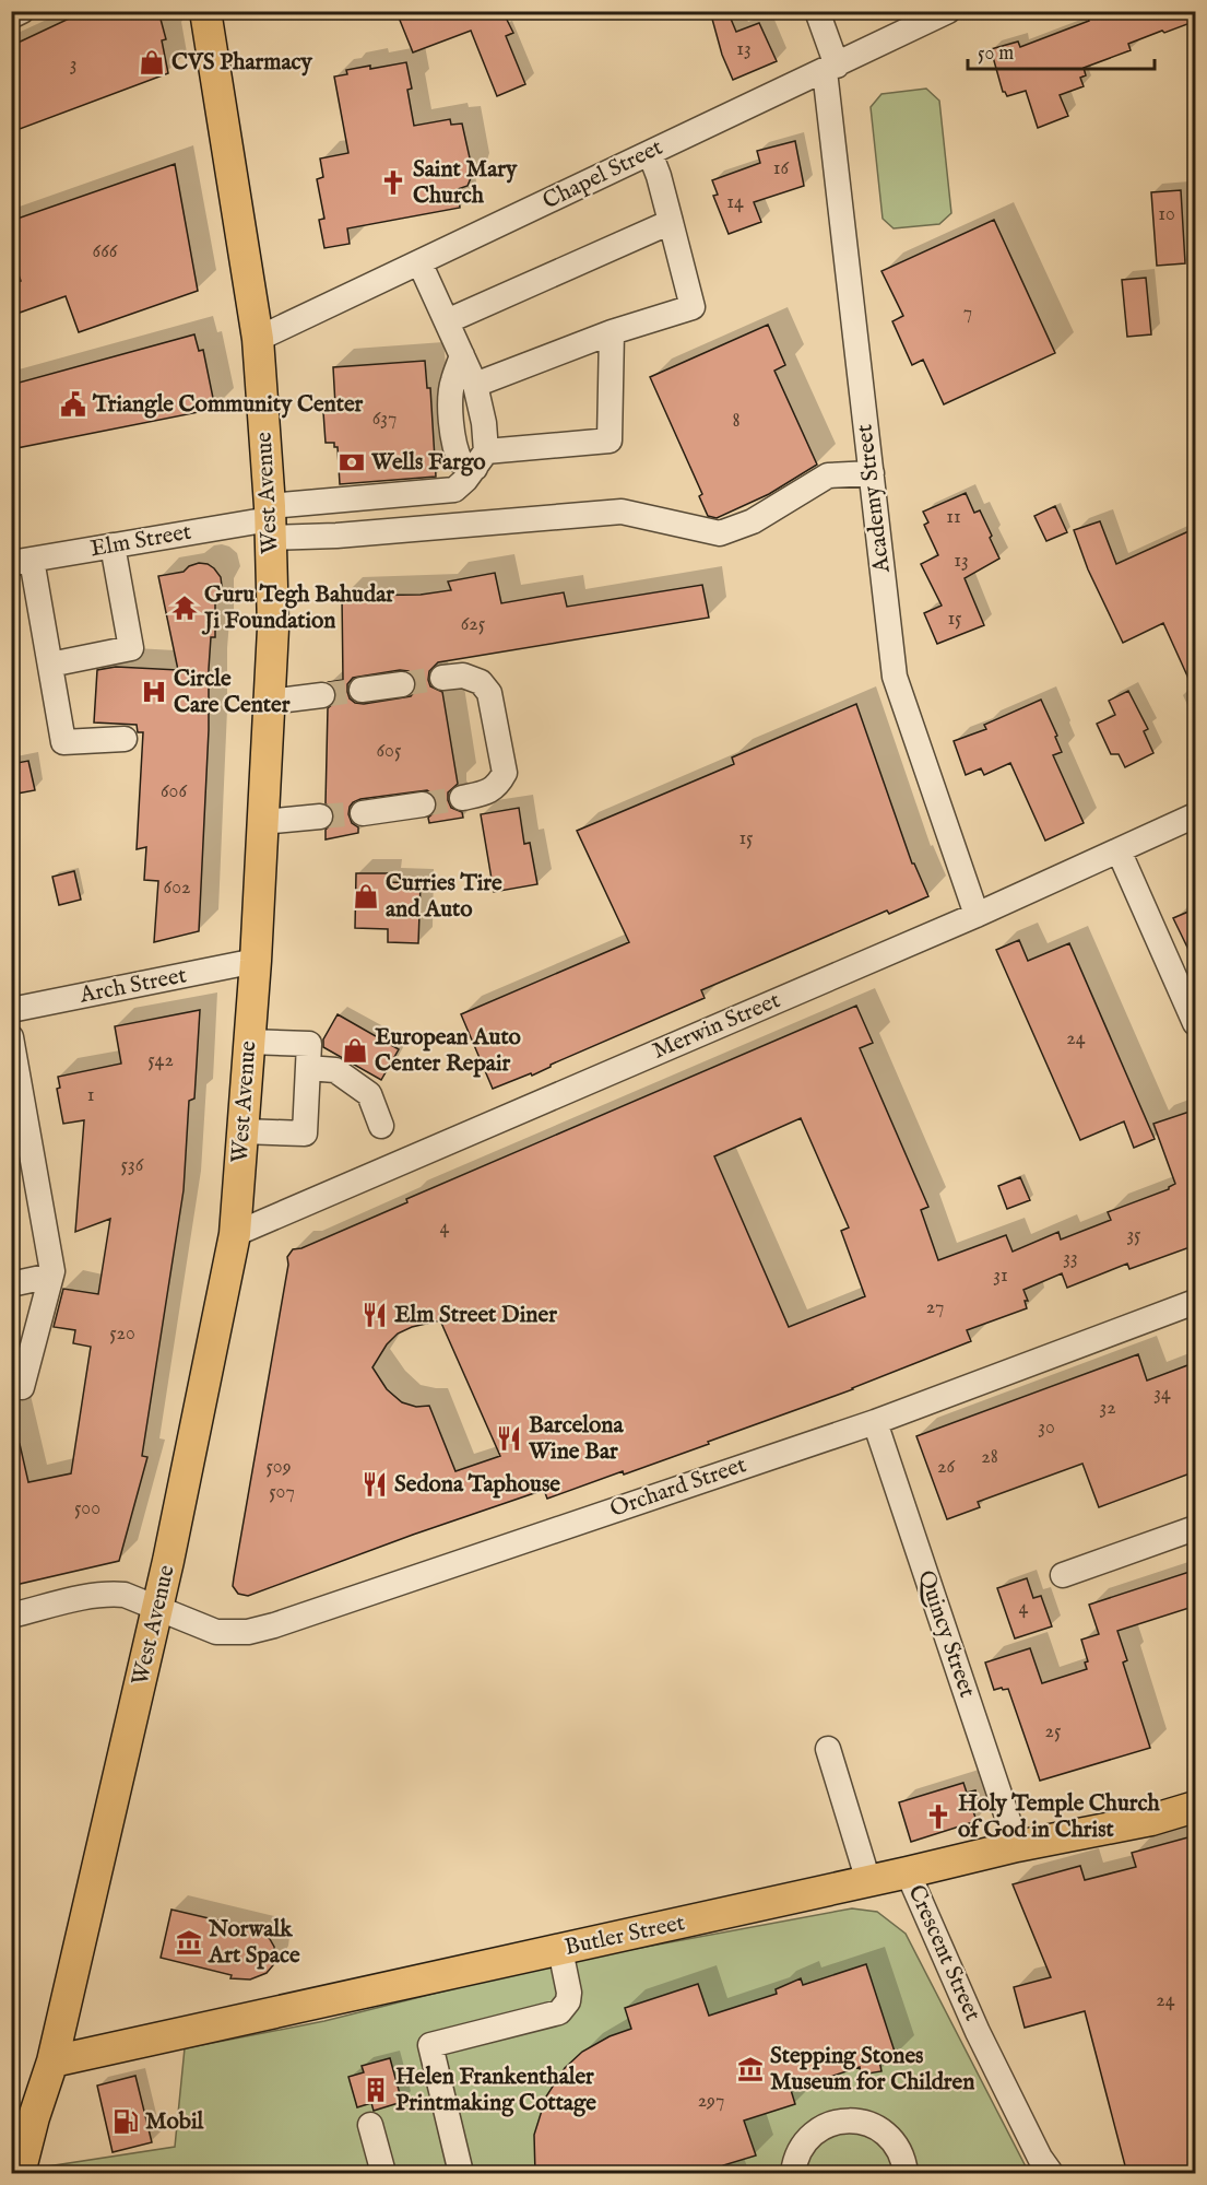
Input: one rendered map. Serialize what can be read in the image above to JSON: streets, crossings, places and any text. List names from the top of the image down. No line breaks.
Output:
{"streets":{"main road":["West Avenue","Butler Street"],"street":["Chapel Street","Academy Street","Elm Street","Arch Street","Merwin Street","Orchard Street","Quincy Street","Crescent Street"]},"crossings":[["Chapel Street","West Avenue"],["Chapel Street","Academy Street"],["West Avenue","Elm Street"],["West Avenue","Arch Street"],["West Avenue","Merwin Street"],["West Avenue","Orchard Street"],["West Avenue","Butler Street"],["Academy Street","Merwin Street"],["Orchard Street","Quincy Street"],["Quincy Street","Butler Street"],["Butler Street","Crescent Street"]],"places":{"shop":["CVS Pharmacy","Curries Tire and Auto","European Auto Center Repair"],"church":["Saint Mary Church","Holy Temple Church of God in Christ"],"public building":["Triangle Community Center"],"bank":["Wells Fargo"],"temple":["Guru Tegh Bahudar Ji Foundation"],"hospital":["Circle Care Center"],"restaurant":["Elm Street Diner","Barcelona Wine Bar","Sedona Taphouse"],"museum":["Norwalk Art Space","Stepping Stones Museum for Children"],"building":["Helen Frankenthaler Printmaking Cottage"],"fuel station":["Mobil"]},"house_numbers":["13","3","16","14","10","666","7","637","8","11","13","15","625","605","606","15","602","24","542","1","536","4","35","33","31","27","520","34","32","30","28","509","26","507","500","4","25","24","297"],"scale_bar":"50 m"}
